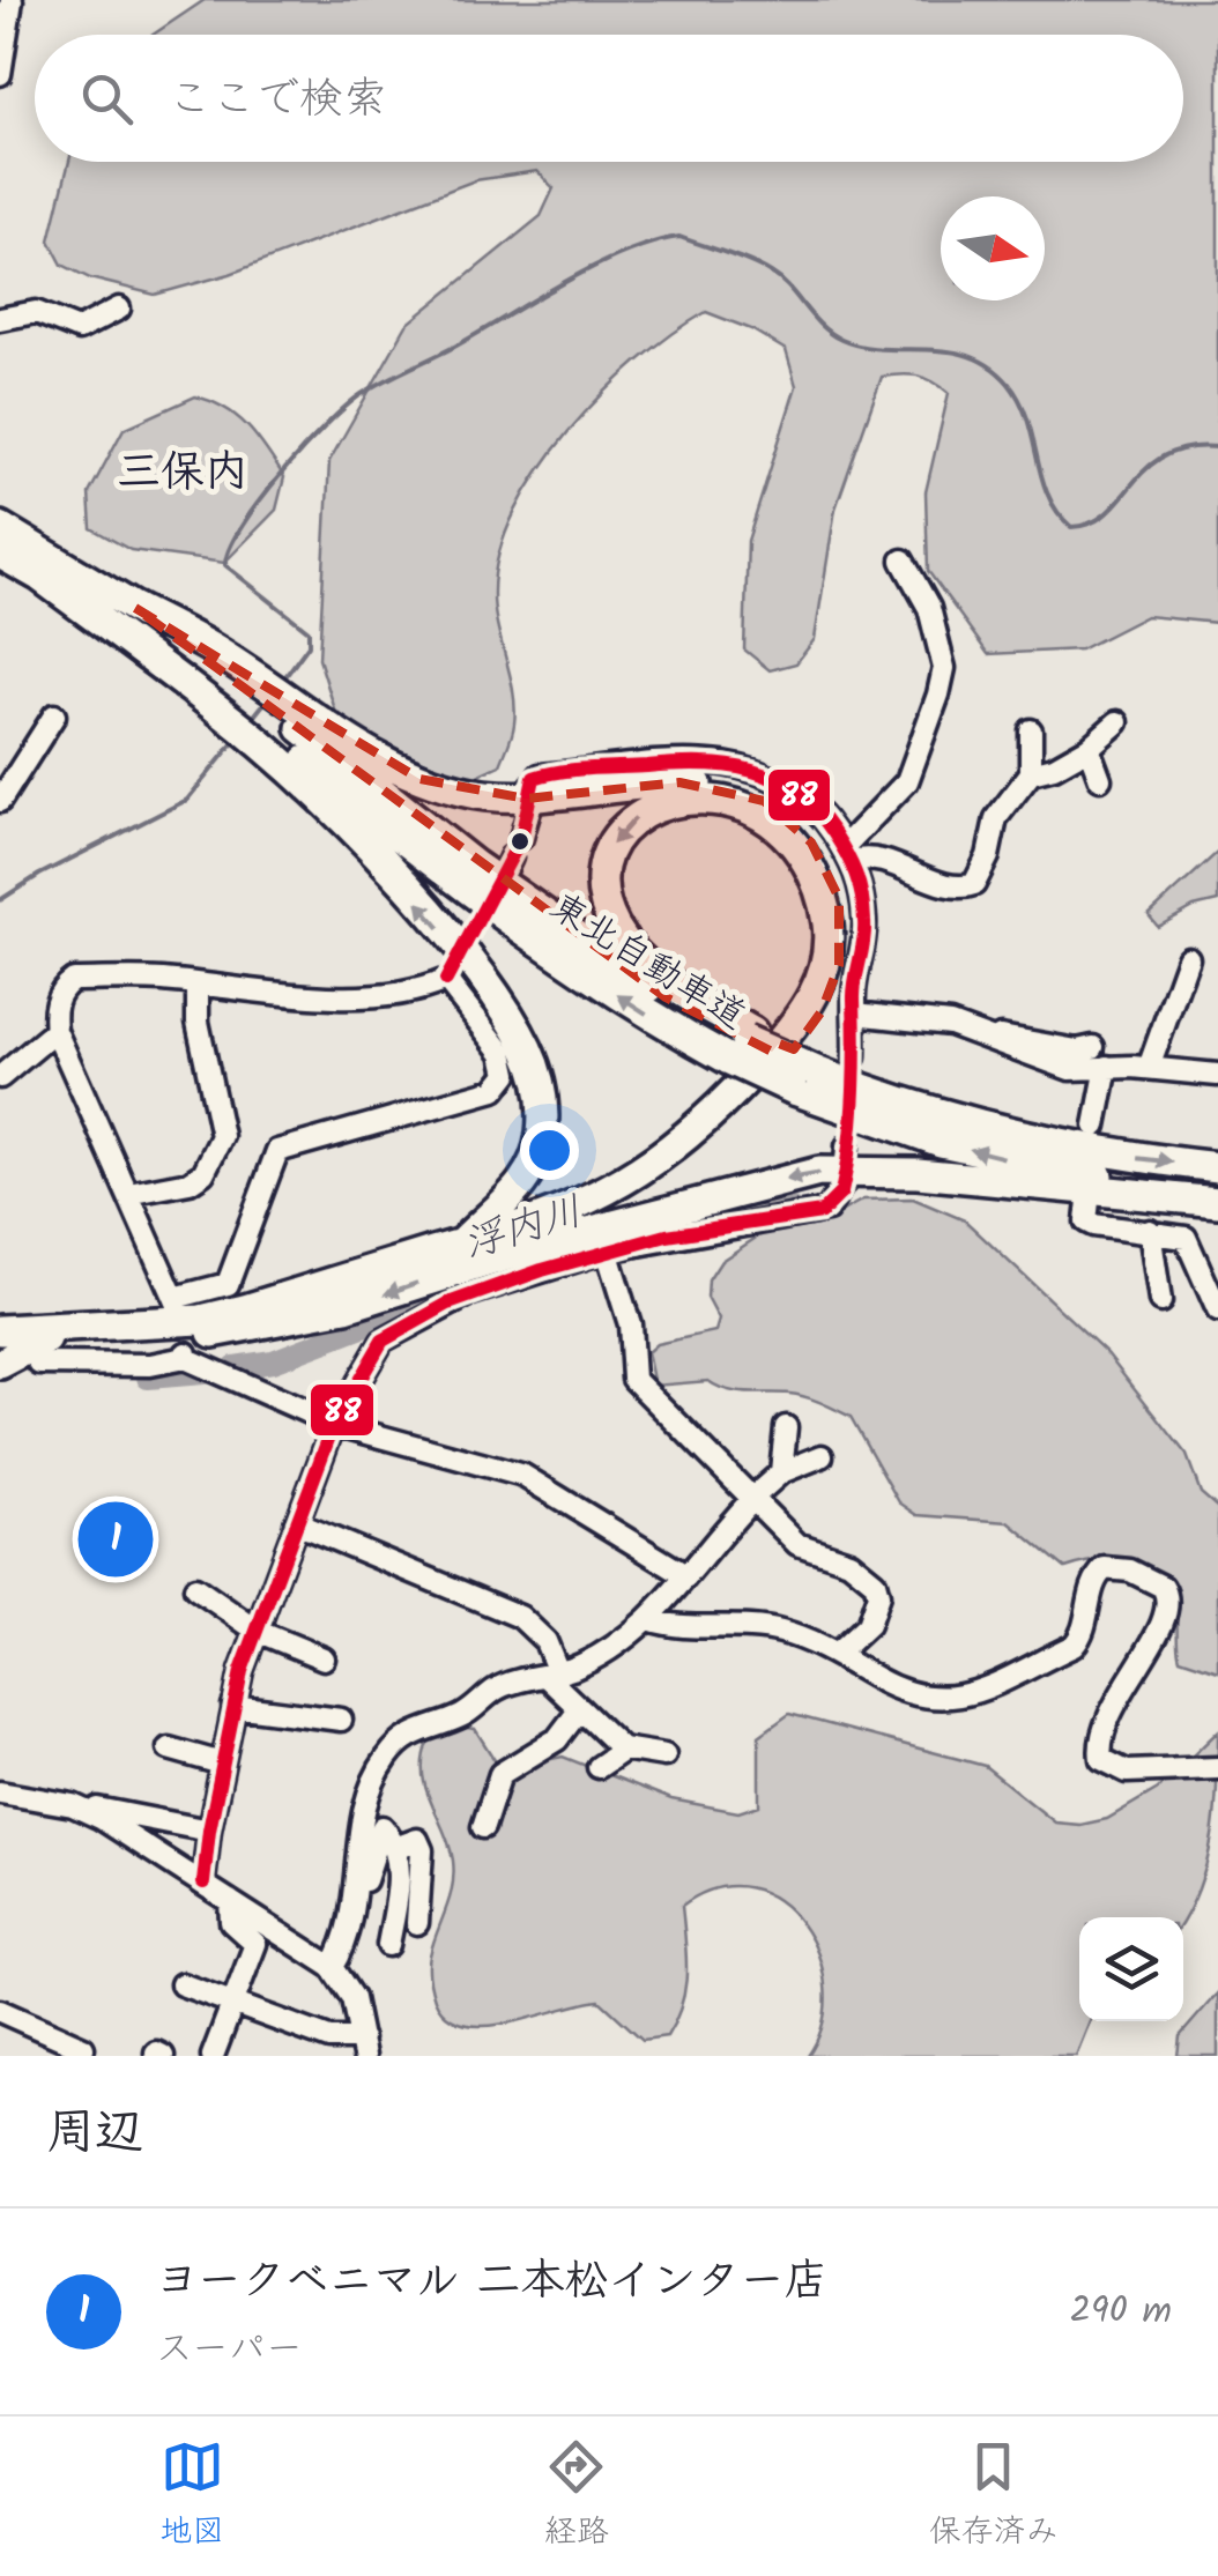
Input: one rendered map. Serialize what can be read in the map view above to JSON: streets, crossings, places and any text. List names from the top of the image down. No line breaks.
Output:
{"streets":{"highway":["東北自動車道"]},"districts":["三保内"],"water":["浮内川"],"lines":["transit line 88"],"north":"right","page":{"search":"ここで検索","pins":"1","heading":"周辺","list":[{"mark":"1","name":"ヨークベニマル 二本松インター店","note":"スーパー","value":"290 m"}],"nav":["地図","経路","保存済み"]}}
